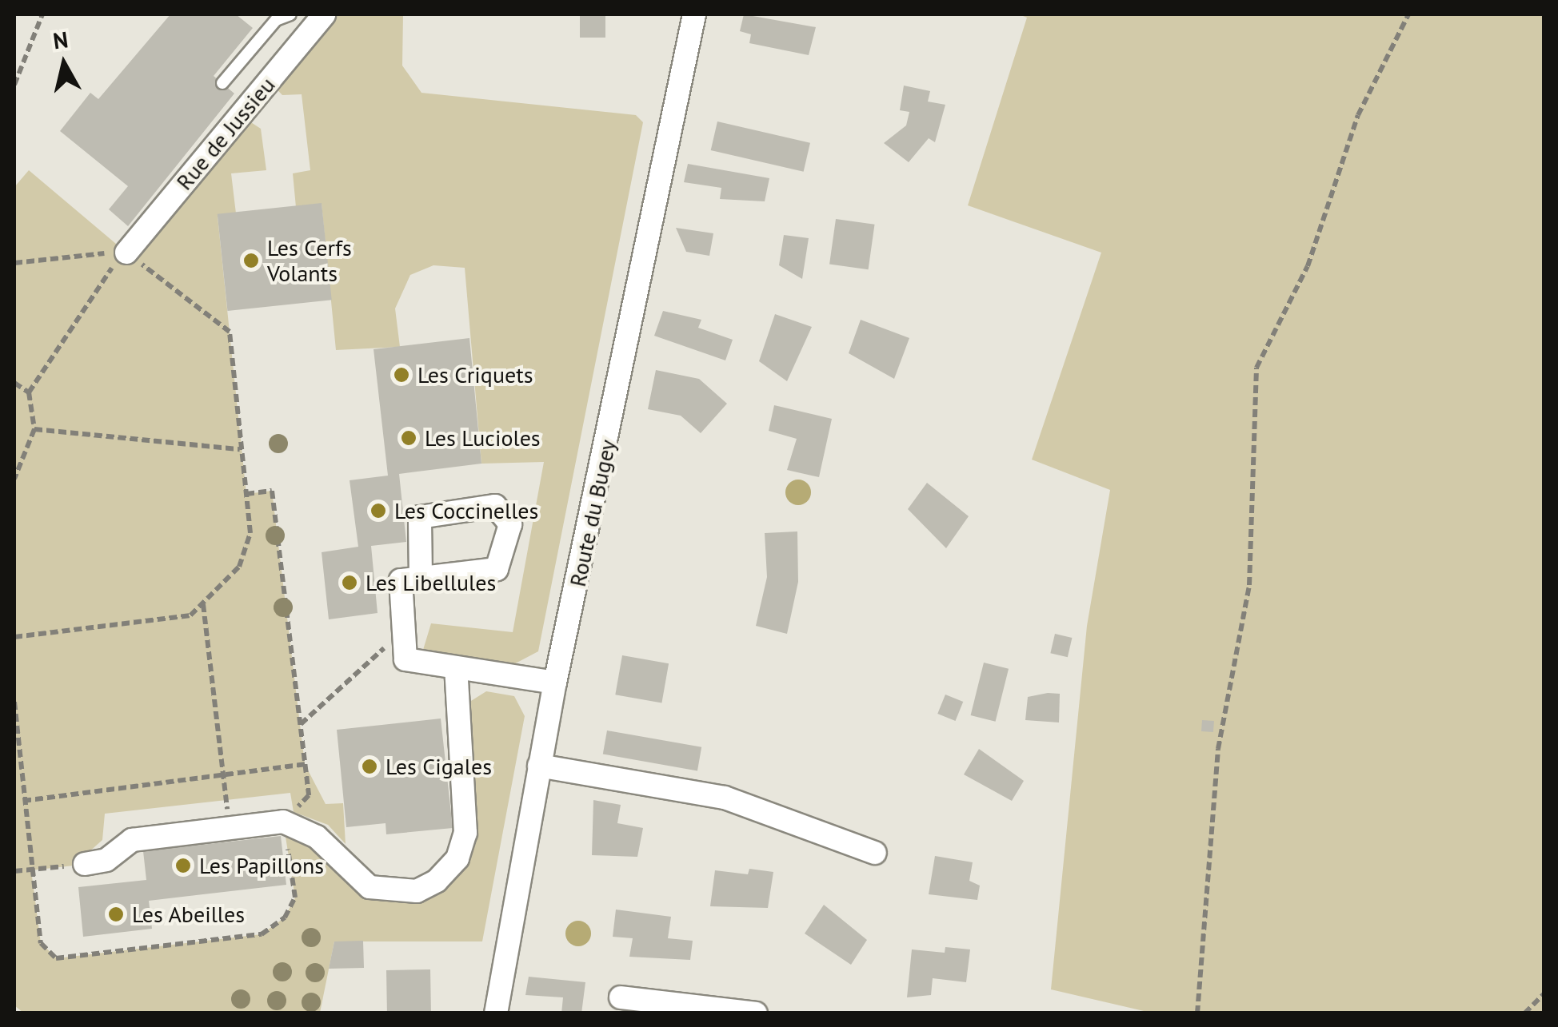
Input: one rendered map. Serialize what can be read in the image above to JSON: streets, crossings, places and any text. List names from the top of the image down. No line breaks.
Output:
{"streets":{"street":["Rue de Jussieu","Route du Bugey"]},"places":["Les Cerfs Volants","Les Criquets","Les Lucioles","Les Coccinelles","Les Libellules","Les Cigales","Les Papillons","Les Abeilles"],"north":"top"}
